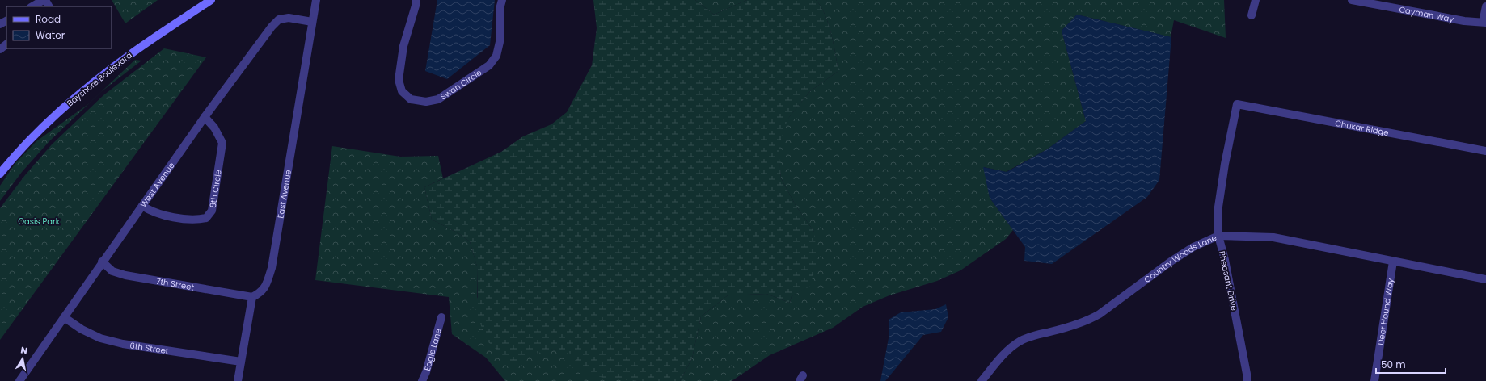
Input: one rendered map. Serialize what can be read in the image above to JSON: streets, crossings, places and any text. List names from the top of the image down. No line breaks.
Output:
{"streets":{"main road":["Bayshore Boulevard"],"street":["Cayman Way","Swan Circle","Chukar Ridge","West Avenue","8th Circle","East Avenue","Country Woods Lane","Pheasant Drive","7th Street","Deer Hound Way","6th Street","Eagle Lane"]},"crossings":[["Chukar Ridge","Pheasant Drive"],["West Avenue","8th Circle"],["West Avenue","East Avenue"],["West Avenue","7th Street"],["West Avenue","6th Street"],["East Avenue","7th Street"],["Country Woods Lane","Pheasant Drive"],["Country Woods Lane","Deer Hound Way"]],"parks":["Oasis Park"],"legend":["Road","Water"],"scale_bar":"50 m","north":"top"}
